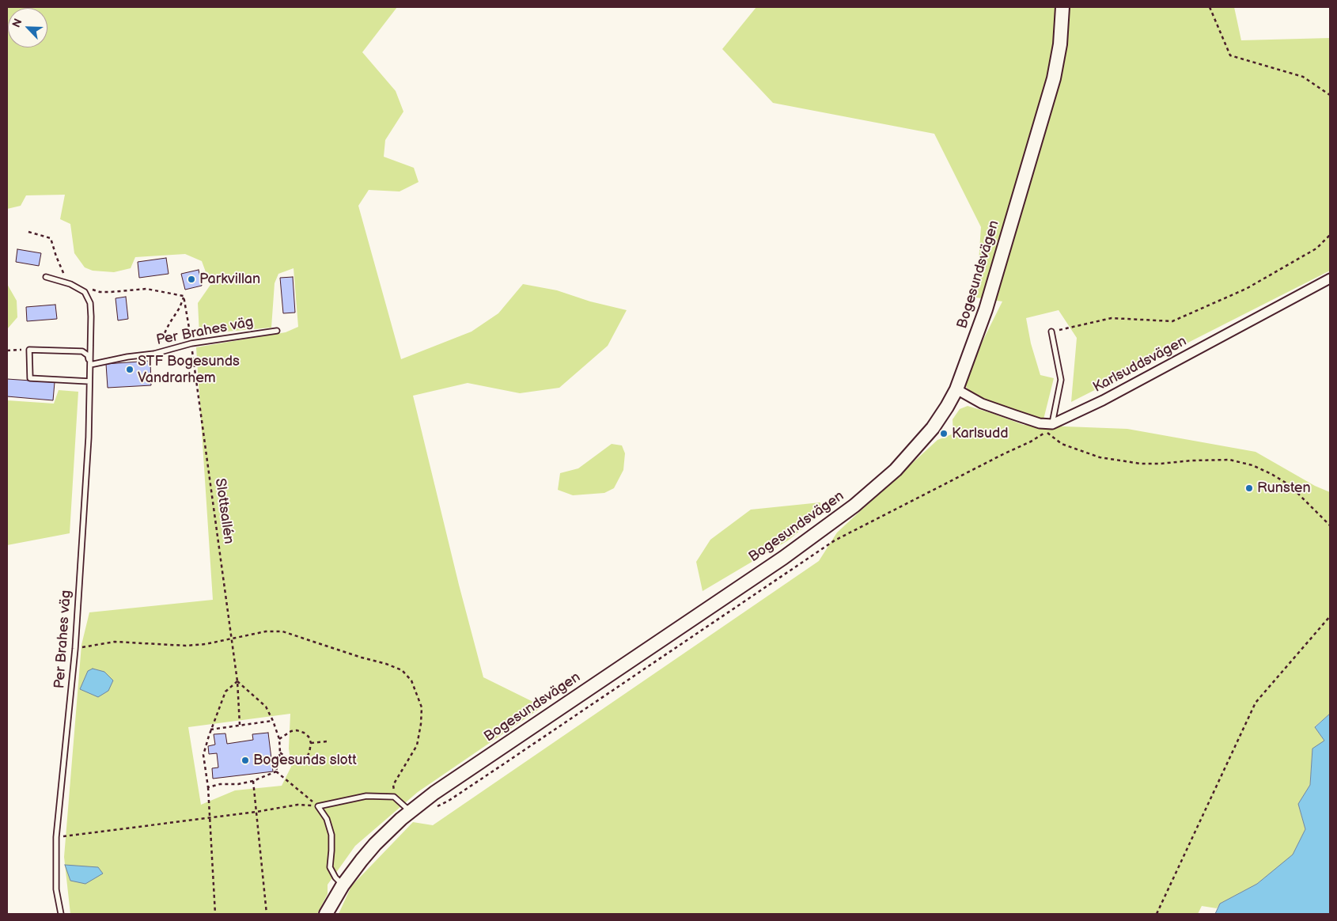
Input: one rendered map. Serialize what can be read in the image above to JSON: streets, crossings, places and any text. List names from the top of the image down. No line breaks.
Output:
{"streets":{"street":["Bogesundsvägen","Karlsuddsvägen"],"lane":["Per Brahes väg"],"path":["Slottsallén"]},"crossings":[["Per Brahes väg","Slottsallén"]],"places":["Parkvillan","STF Bogesunds Vandrarhem","Karlsudd","Runsten","Bogesunds slott"],"north":"top left"}
